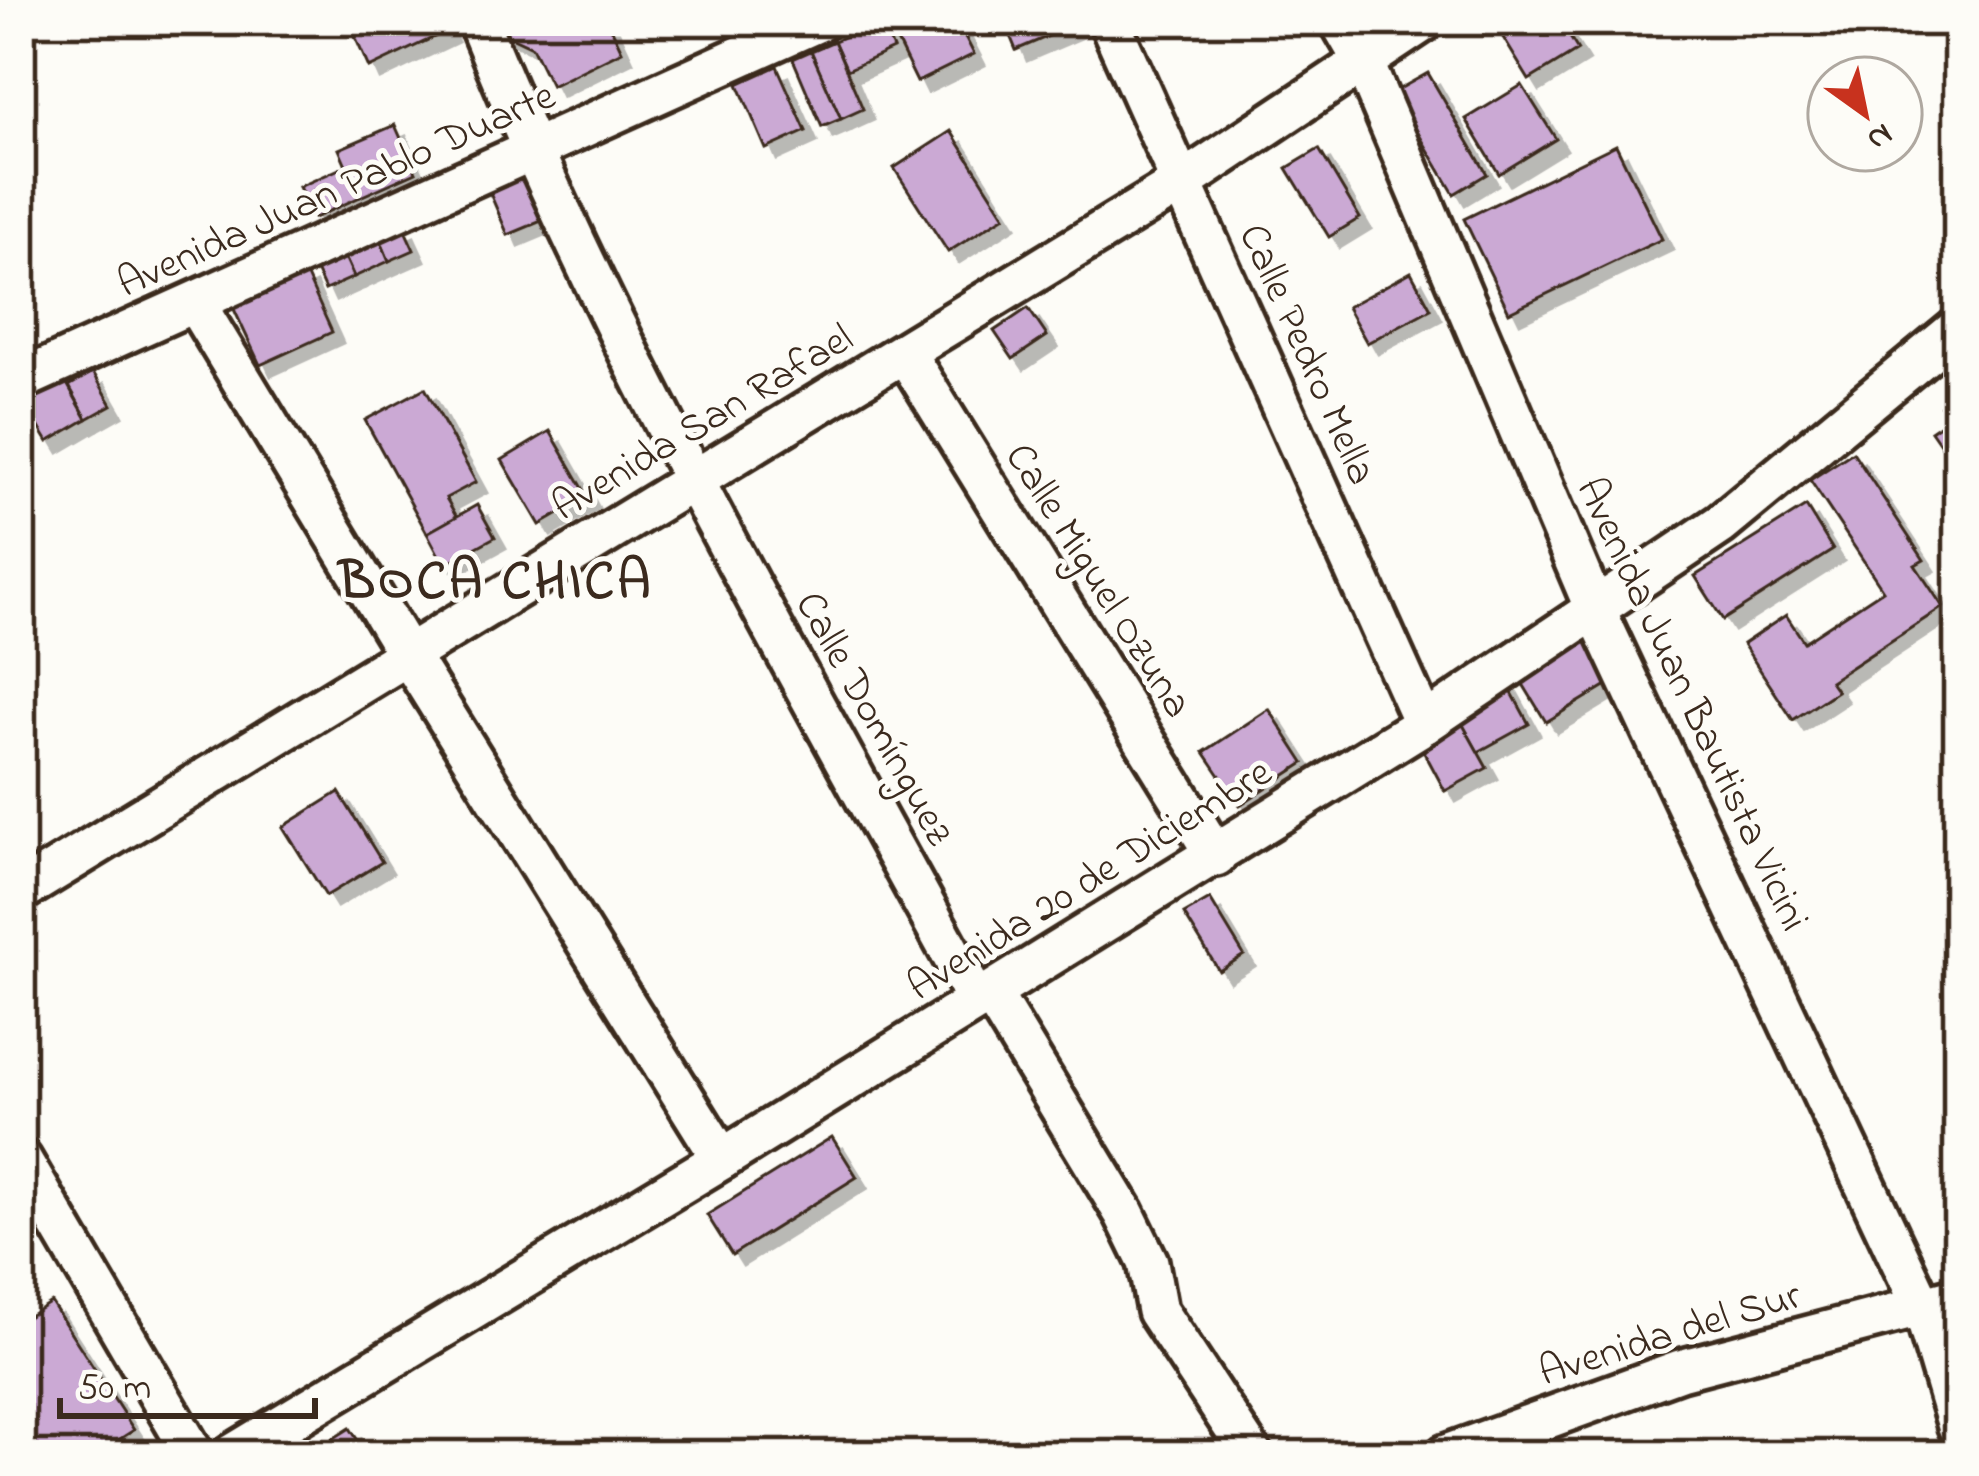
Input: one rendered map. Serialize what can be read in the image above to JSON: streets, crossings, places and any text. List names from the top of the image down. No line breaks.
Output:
{"streets":{"street":["Avenida Juan Pablo Duarte","Calle Pedro Mella","Avenida San Rafael","Calle Miguel Ozuna","Avenida Juan Bautista Vicini","Calle Domínguez","Avenida 20 de Diciembre","Avenida del Sur"]},"crossings":[["Avenida Juan Pablo Duarte","Calle Domínguez"],["Calle Pedro Mella","Avenida San Rafael"],["Calle Pedro Mella","Avenida 20 de Diciembre"],["Avenida San Rafael","Calle Miguel Ozuna"],["Avenida San Rafael","Avenida Juan Bautista Vicini"],["Avenida San Rafael","Calle Domínguez"],["Calle Miguel Ozuna","Avenida 20 de Diciembre"],["Avenida Juan Bautista Vicini","Avenida 20 de Diciembre"],["Avenida Juan Bautista Vicini","Avenida del Sur"],["Calle Domínguez","Avenida 20 de Diciembre"]],"districts":["BOCA CHICA"],"scale_bar":"50 m","north":"bottom right"}
